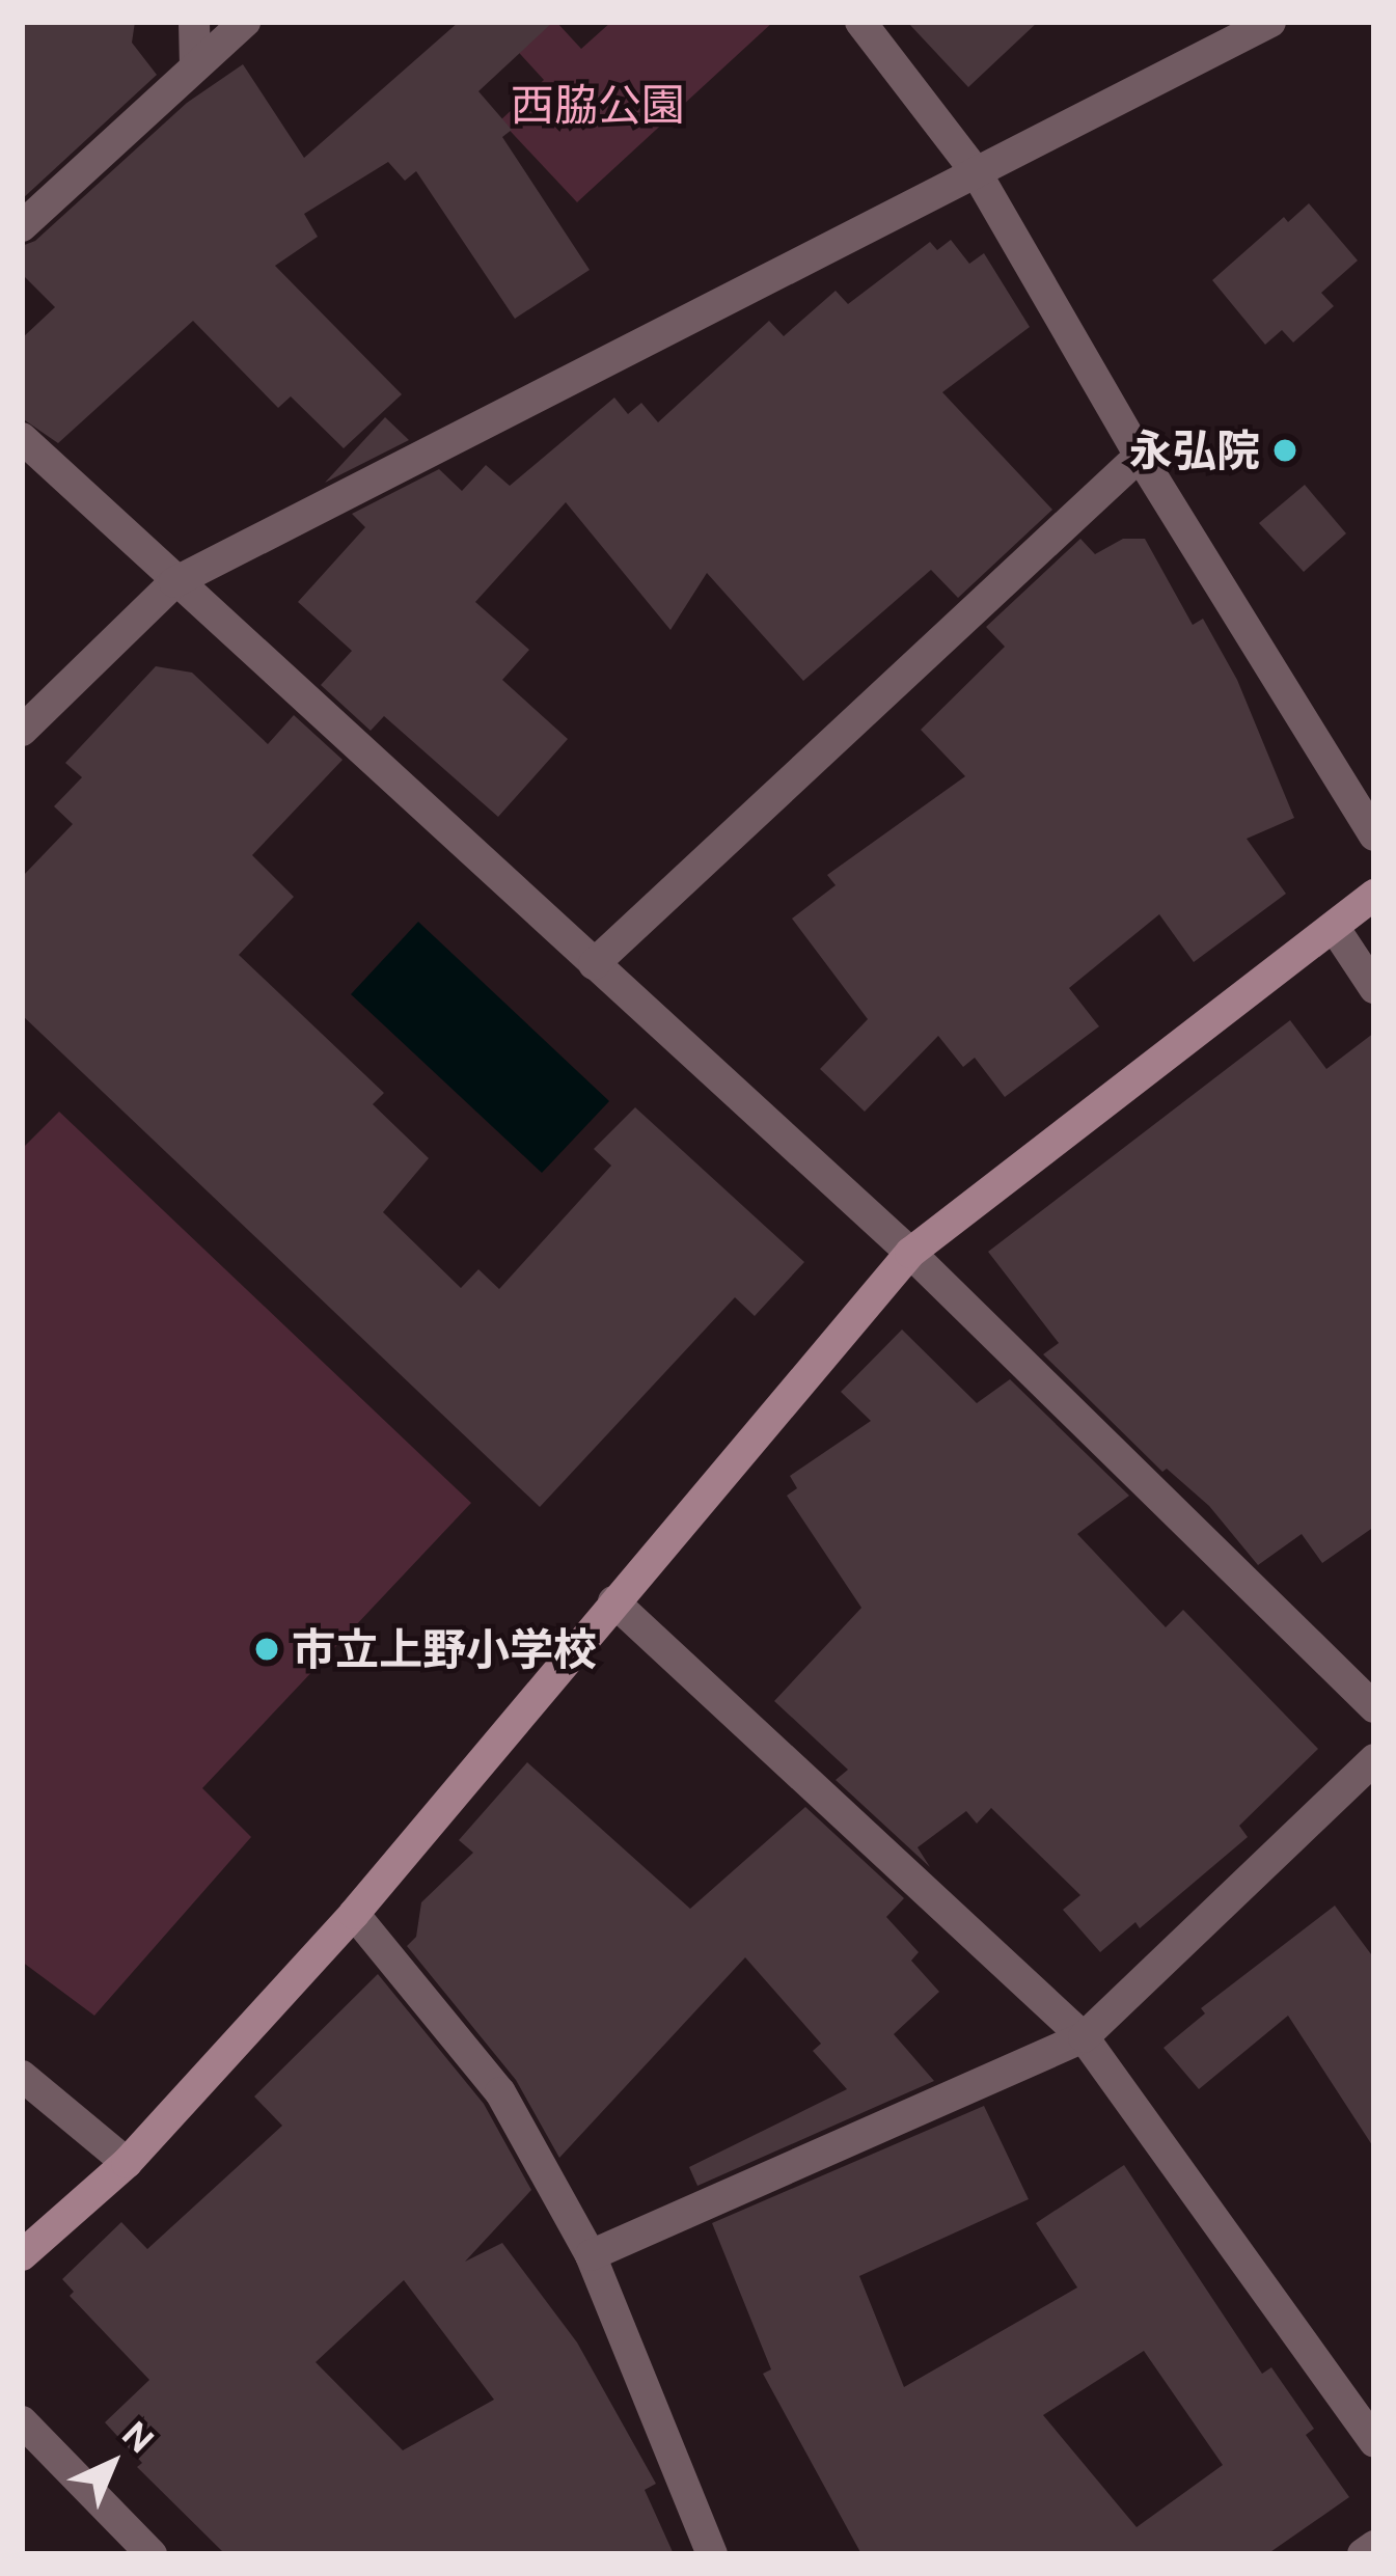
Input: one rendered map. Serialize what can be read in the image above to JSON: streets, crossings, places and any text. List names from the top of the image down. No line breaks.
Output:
{"parks":["西脇公園"],"places":["永弘院","市立上野小学校"],"north":"top right"}
